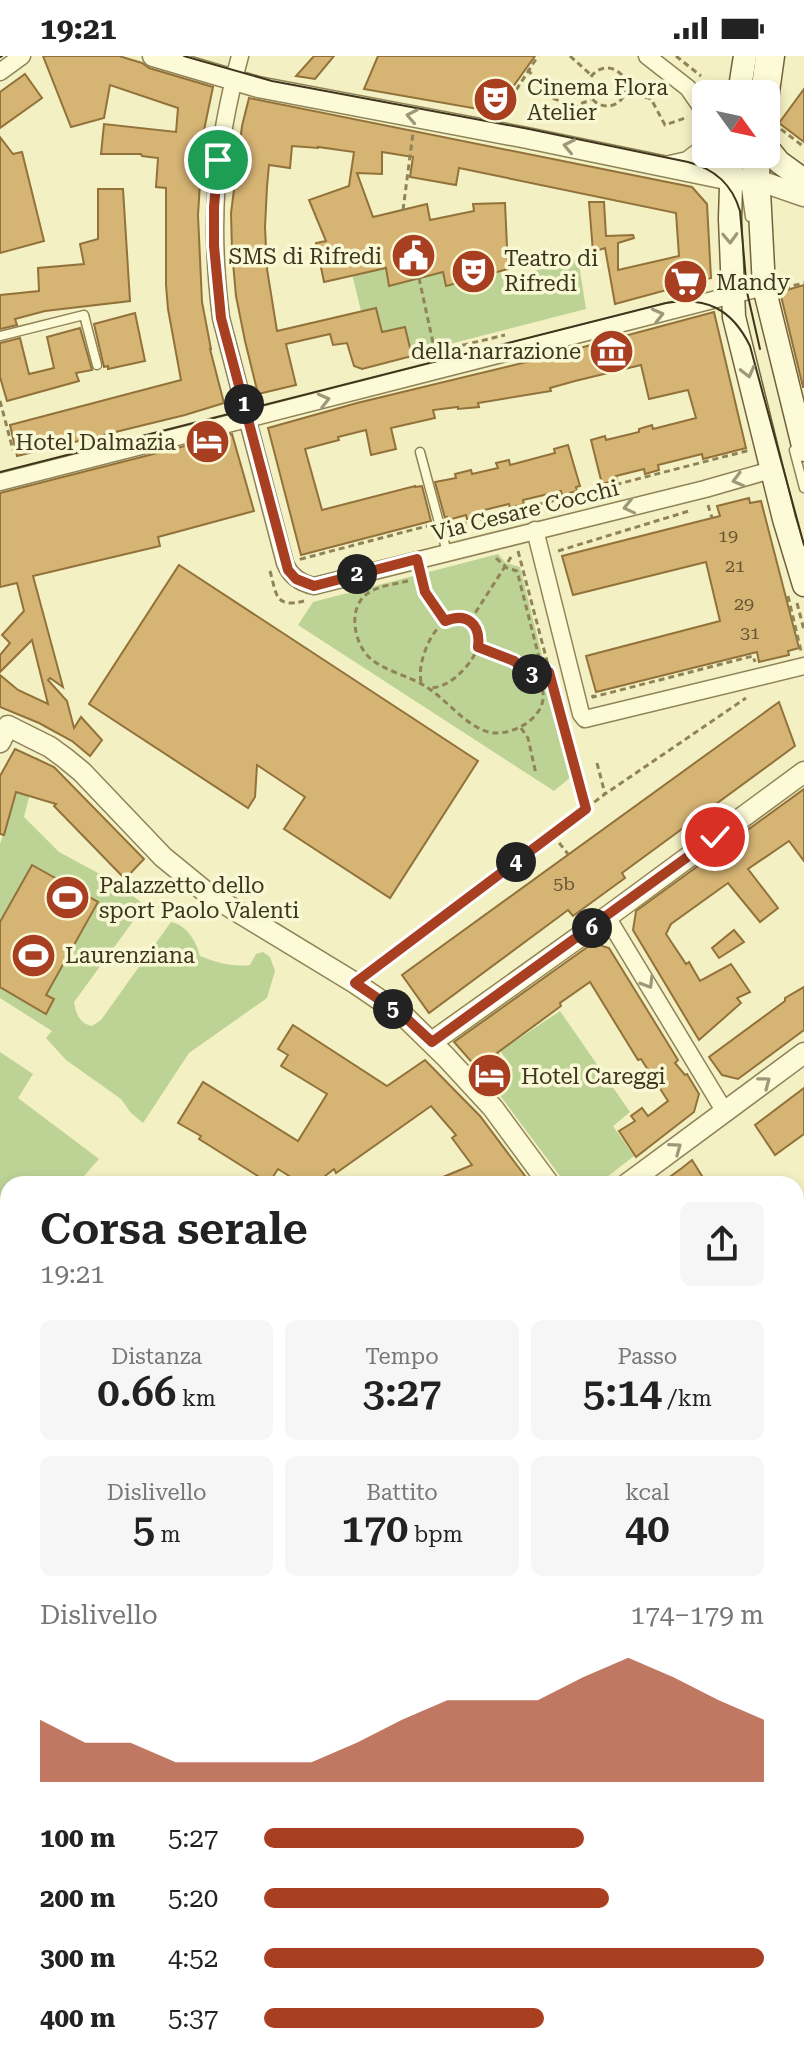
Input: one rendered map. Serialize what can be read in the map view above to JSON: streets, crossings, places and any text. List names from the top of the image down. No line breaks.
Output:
{"streets":{"street":["Via Cesare Cocchi"]},"one_way":["Via Cesare Cocchi"],"places":{"theatre":["Cinema Flora Atelier","Teatro di Rifredi"],"public building":["SMS di Rifredi"],"supermarket":["Mandy"],"museum":["della narrazione"],"hotel":["Hotel Dalmazia","Hotel Careggi"],"sports":["Palazzetto dello sport Paolo Valenti","Laurenziana"]},"house_numbers":["19","21","29","31","5b"],"north":"bottom right","page":{"status":"19:21","pins":["1","2","3","4","6","5"],"heading":["Corsa serale","19:21"],"stats":[["Distanza","0.66 km"],["Tempo","3:27"],["Passo","5:14 /km"],["Dislivello","5 m"],["Battito","170 bpm"],["kcal","40"]],"chart":["Dislivello","174–179 m"],"list":[{"name":"100 m","note":"5:27"},{"name":"200 m","note":"5:20"},{"name":"300 m","note":"4:52"},{"name":"400 m","note":"5:37"}]}}
